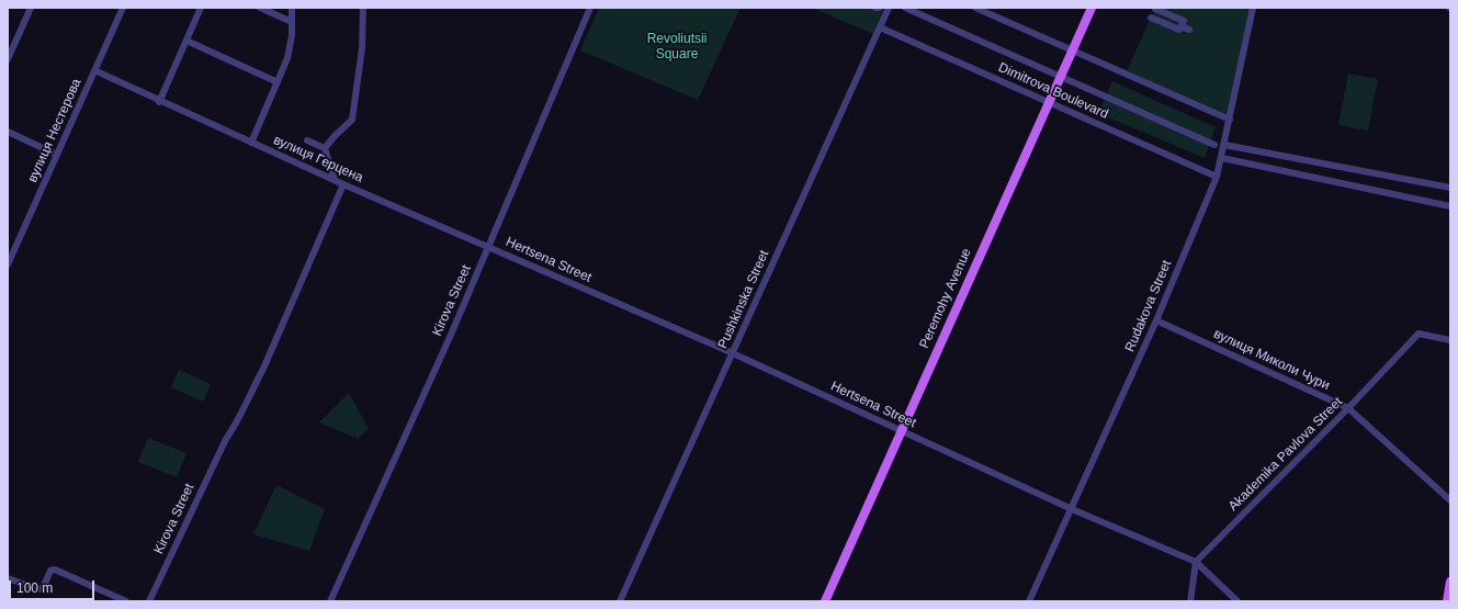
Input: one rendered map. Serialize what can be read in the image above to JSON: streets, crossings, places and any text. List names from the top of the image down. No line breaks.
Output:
{"streets":{"main road":["Peremohy Avenue"],"street":["Dimitrova Boulevard","вулиця Нестерова","вулиця Герцена","Hertsena Street","Pushkinska Street","Kirova Street","Rudakova Street","вулиця Миколи Чури","Akademika Pavlova Street"]},"crossings":[["Dimitrova Boulevard","Peremohy Avenue"],["Dimitrova Boulevard","Pushkinska Street"],["Dimitrova Boulevard","Rudakova Street"],["вулиця Герцена","Hertsena Street"],["вулиця Герцена","Kirova Street"],["Hertsena Street","Peremohy Avenue"],["Hertsena Street","Pushkinska Street"],["Hertsena Street","Kirova Street"],["Hertsena Street","Rudakova Street"],["Hertsena Street","Akademika Pavlova Street"],["Rudakova Street","вулиця Миколи Чури"],["вулиця Миколи Чури","Akademika Pavlova Street"]],"parks":["Revoliutsii Square"],"scale_bar":"100 m"}
